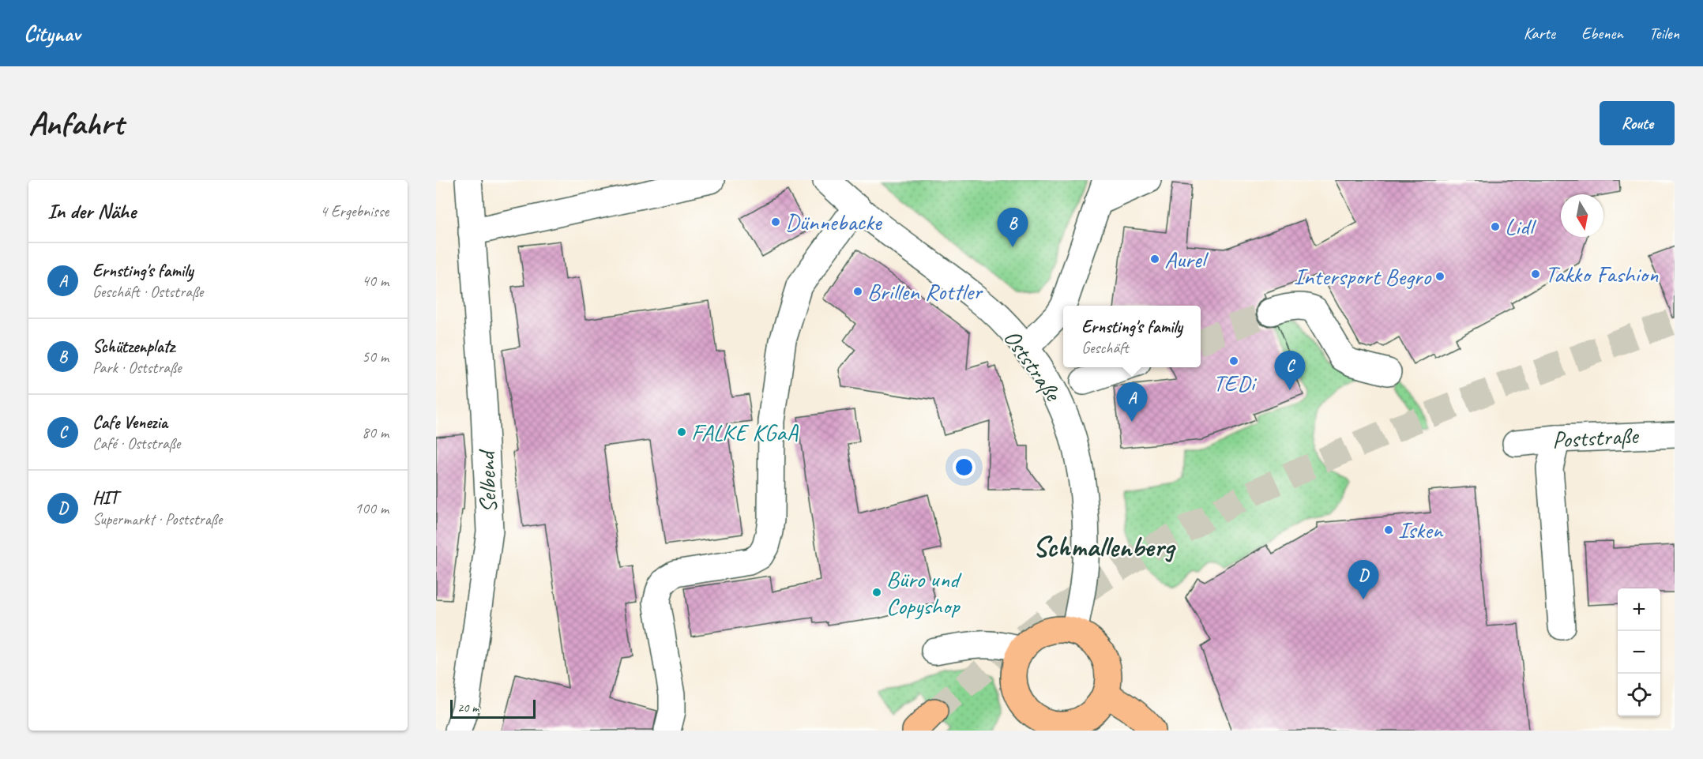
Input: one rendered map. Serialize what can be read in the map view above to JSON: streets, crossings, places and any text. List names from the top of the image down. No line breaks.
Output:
{"streets":{"street":["Oststraße","Poststraße","Selbend"]},"districts":["Schmallenberg"],"places":["Dünnebacke","Lidl","Aurel","Takko Fashion","Intersport Begro","Brillen Rottler","TEDi","FALKE KGaA","Isken","Büro und Copyshop"],"scale_bar":"20 m","north":"bottom","page":{"header":"Citynav","nav":["Karte","Ebenen","Teilen"],"buttons":"Route","title":"Anfahrt","heading":["In der Nähe","4 Ergebnisse"],"pins":["B","C","A","D"],"list":[{"mark":"A","name":"Ernsting's family","note":"Geschäft · Oststraße","value":"40 m"},{"mark":"B","name":"Schützenplatz","note":"Park · Oststraße","value":"50 m"},{"mark":"C","name":"Cafe Venezia","note":"Café · Oststraße","value":"80 m"},{"mark":"D","name":"HIT","note":"Supermarkt · Poststraße","value":"100 m"}],"popup":["Ernsting's family","Geschäft"],"map_buttons":["+","−"],"scale":"20 m"}}
